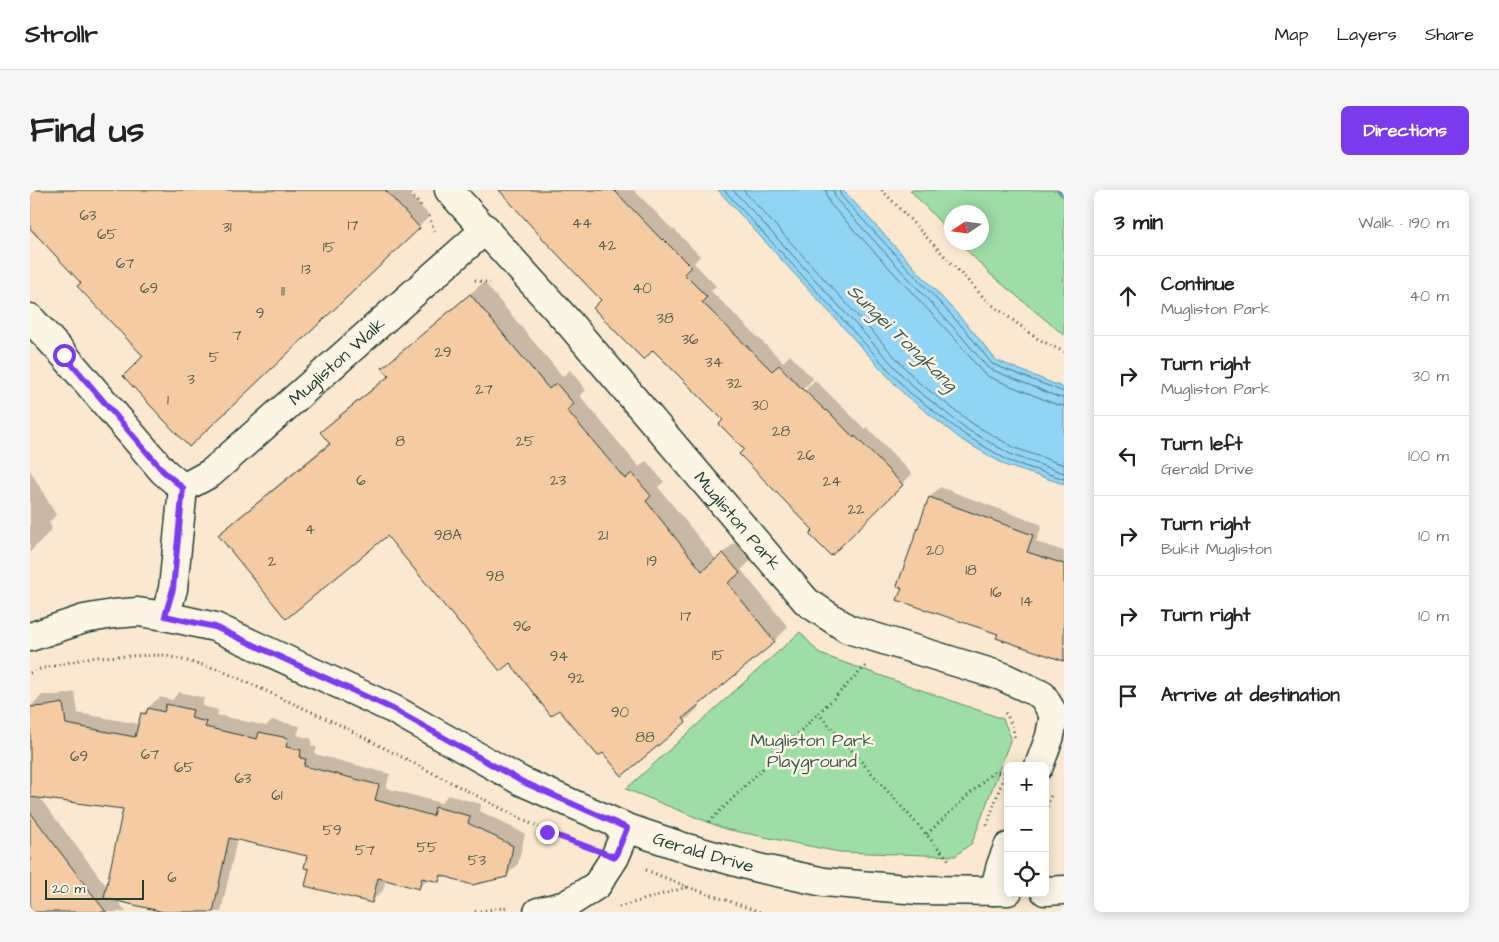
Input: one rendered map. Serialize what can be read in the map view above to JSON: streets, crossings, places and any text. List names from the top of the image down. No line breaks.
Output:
{"streets":{"street":["Mugliston Walk","Mugliston Park","Gerald Drive"]},"crossings":[["Mugliston Walk","Mugliston Park"]],"water":["Sungei Tongkang"],"parks":["Mugliston Park Playground"],"house_numbers":["63","44","17","31","65","42","15","67","13","69","40","11","9","38","7","36","29","5","34","3","32","27","1","30","28","8","25","26","6","23","24","22","4","98A","21","20","2","19","18","98","16","14","17","96","15","94","92","90","88","67","69","65","63","61","59","55","57","53","6"],"scale_bar":"20 m","north":"left","page":{"header":"Strollr","nav":["Map","Layers","Share"],"title":"Find us","buttons":"Directions","heading":["3 min","Walk · 190 m"],"list":[["Continue","Mugliston Park","40 m"],["Turn right","Mugliston Park","30 m"],["Turn left","Gerald Drive","100 m"],["Turn right","Bukit Mugliston","10 m"],["Turn right","10 m"],"Arrive at destination"],"map_buttons":["+","−"],"scale":"20 m"}}
